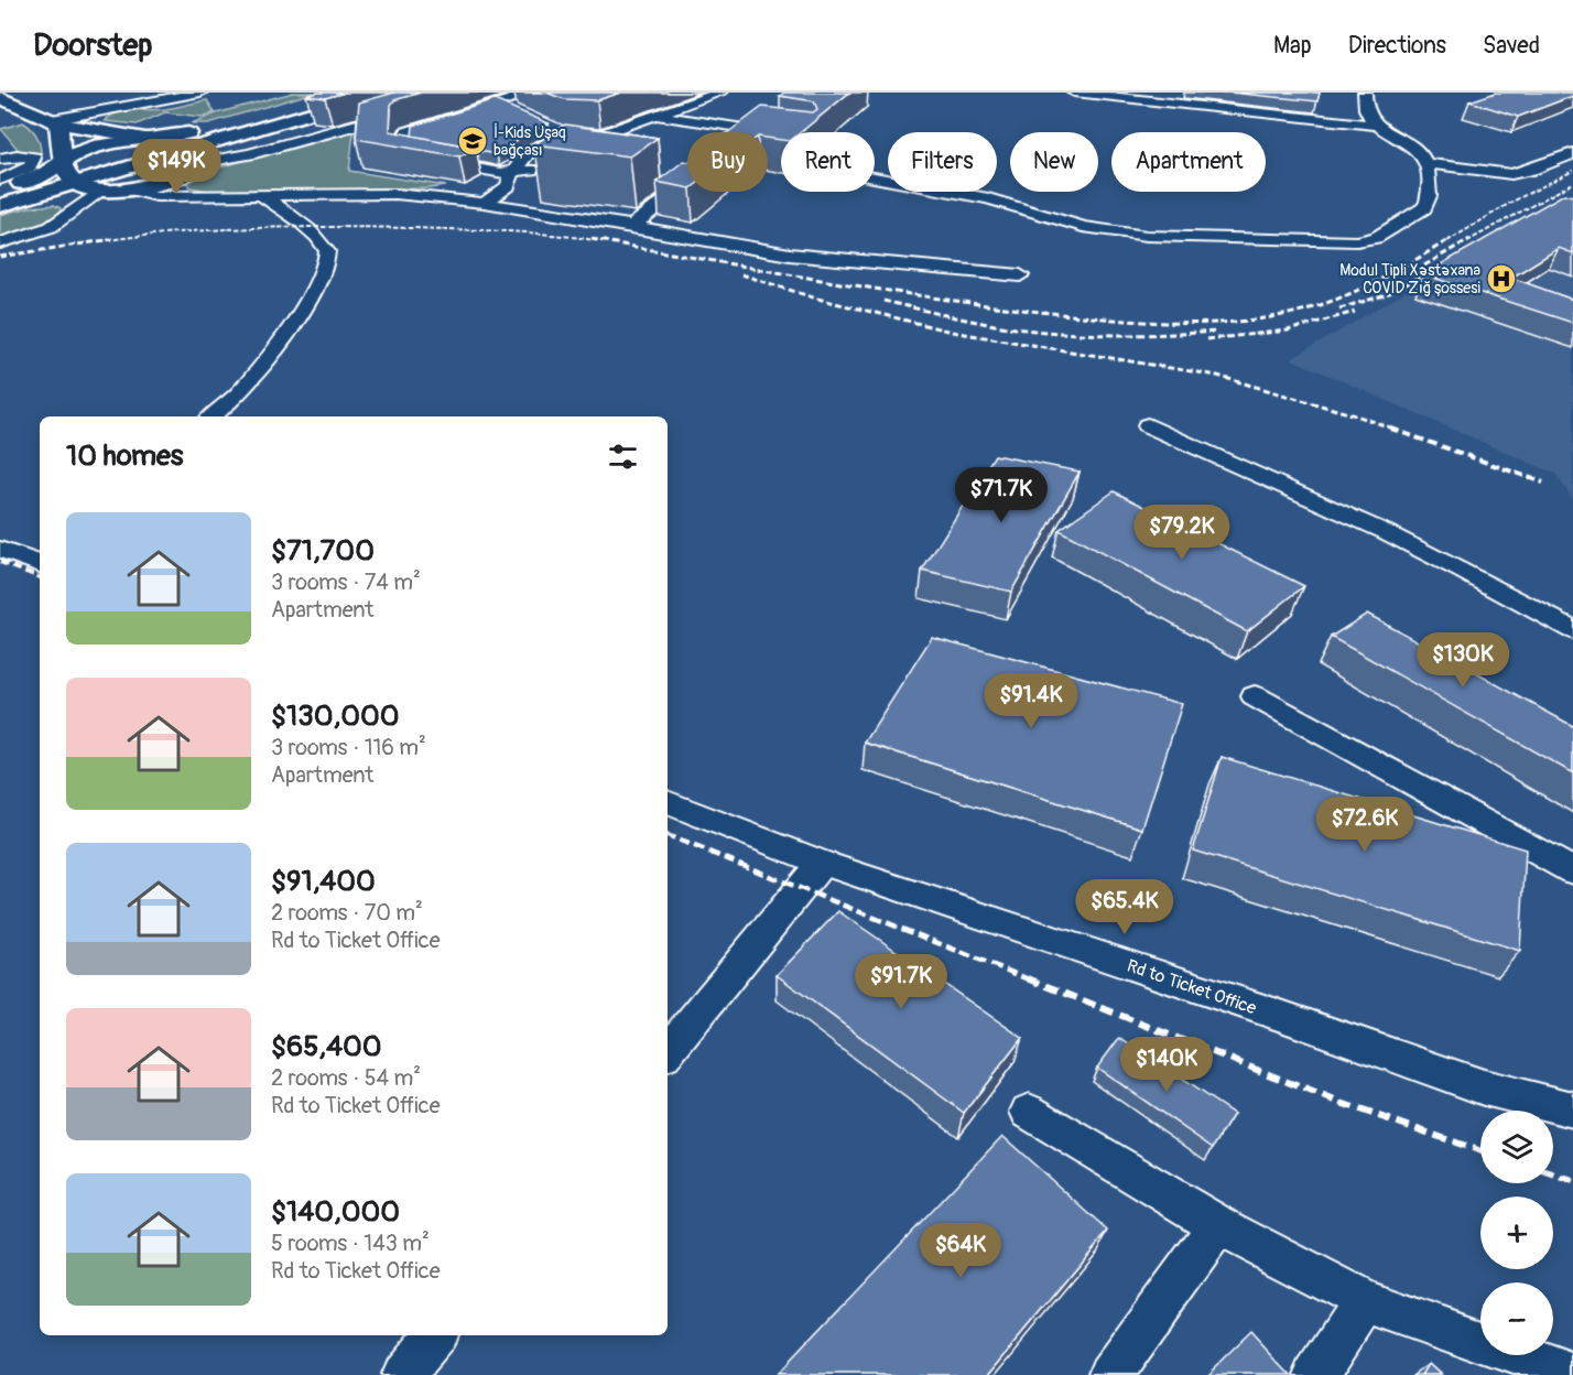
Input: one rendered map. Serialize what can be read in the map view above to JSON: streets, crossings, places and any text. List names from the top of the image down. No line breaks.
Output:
{"streets":{"street":["Rd to Ticket Office"]},"places":{"school or university":["İ-Kids Uşaq bağçası"],"hospital":["Modul Tipli Xəstəxana COVID Zığ şossesi"]},"page":{"header":"Doorstep","nav":["Map","Directions","Saved"],"chip":["Buy","Rent","Filters","New","Apartment"],"price":["$149K","$71.7K","$79.2K","$130K","$91.4K","$72.6K","$65.4K","$91.7K","$140K","$64K"],"heading":"10 homes","list":[{"name":"$71,700","note":"3 rooms · 74 m² · Apartment"},{"name":"$130,000","note":"3 rooms · 116 m² · Apartment"},{"name":"$91,400","note":"2 rooms · 70 m² · Rd to Ticket Office"},{"name":"$65,400","note":"2 rooms · 54 m² · Rd to Ticket Office"},{"name":"$140,000","note":"5 rooms · 143 m² · Rd to Ticket Office"}],"map_buttons":["+","−"]}}
